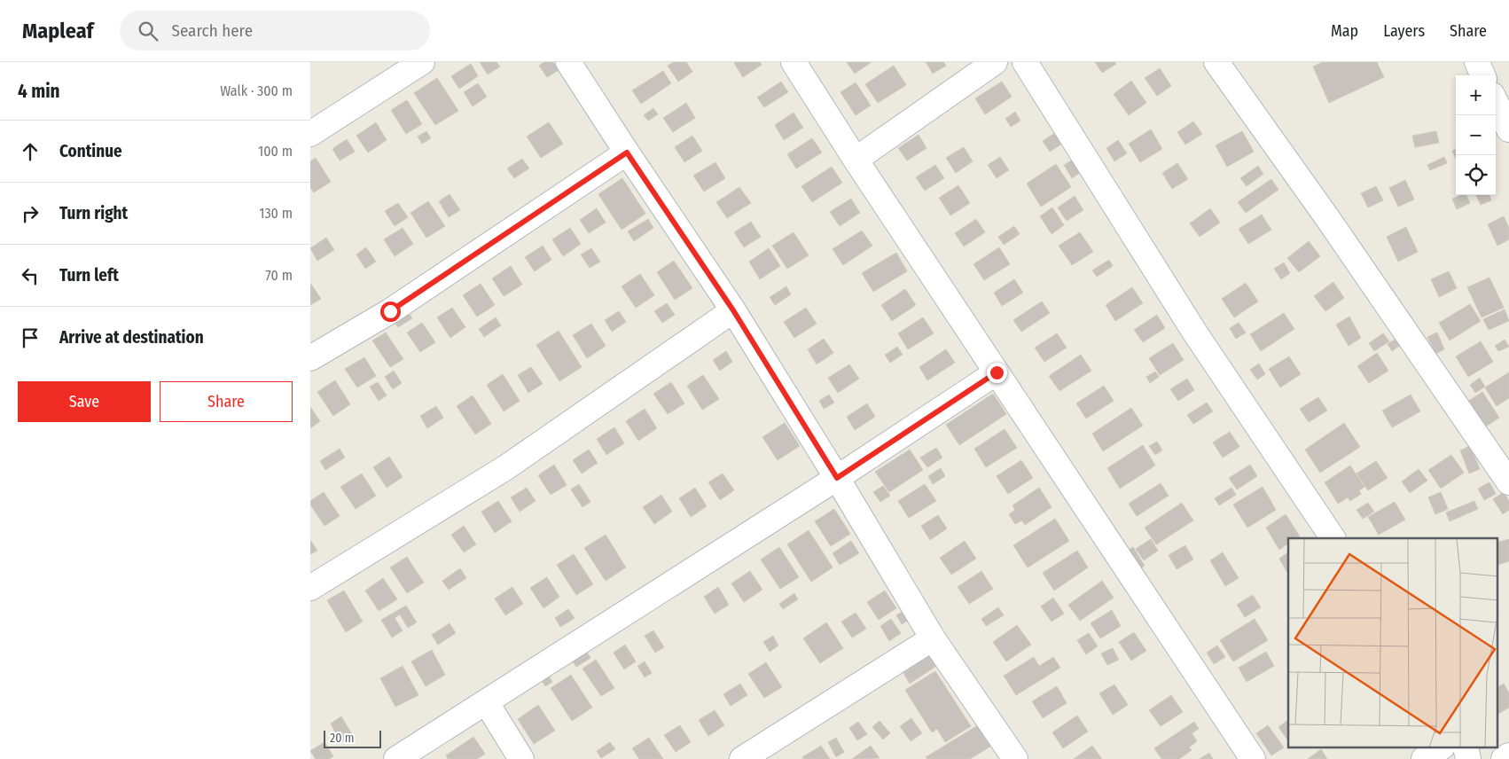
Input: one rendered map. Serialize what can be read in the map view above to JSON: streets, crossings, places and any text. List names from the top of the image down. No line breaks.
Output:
{"scale_bar":"20 m","page":{"header":"Mapleaf","search":"Search here","nav":["Map","Layers","Share"],"heading":["4 min","Walk · 300 m"],"map_buttons":["+","−"],"list":[["Continue","100 m"],["Turn right","130 m"],["Turn left","70 m"],"Arrive at destination"],"buttons":["Save","Share"],"scale":"20 m"}}
